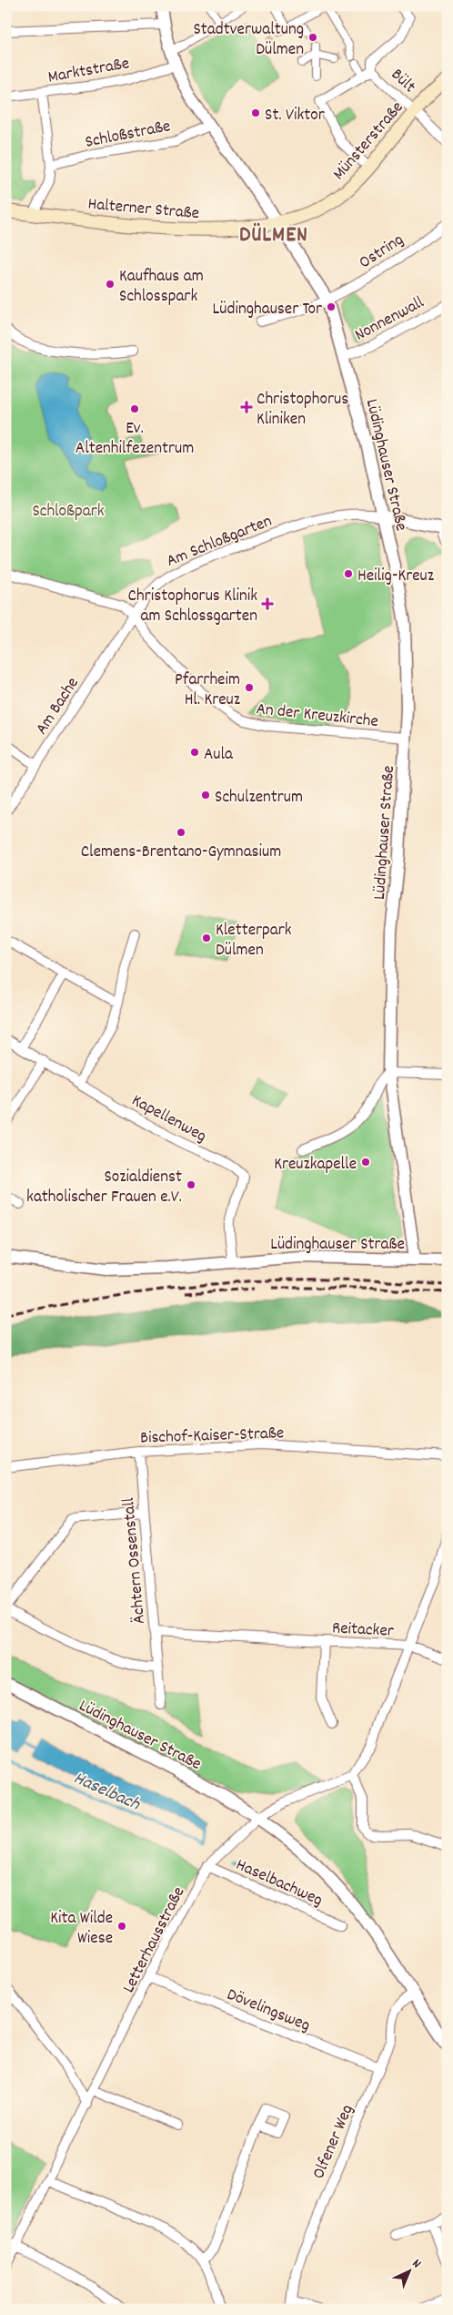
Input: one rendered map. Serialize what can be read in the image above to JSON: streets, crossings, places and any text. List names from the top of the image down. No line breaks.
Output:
{"streets":{"main road":["Münsterstraße","Halterner Straße"],"street":["Marktstraße","Bült","Schloßstraße","Ostring","Nonnenwall","Lüdinghauser Straße","Am Schloßgarten","Am Bache","An der Kreuzkirche","Kapellenweg","Bischof-Kaiser-Straße","Ächtern Ossenstall","Reitacker","Haselbachweg","Letterhausstraße","Dövelingsweg","Olfener Weg"]},"crossings":[["Marktstraße","Lüdinghauser Straße"],["Bült","Münsterstraße"],["Schloßstraße","Lüdinghauser Straße"],["Münsterstraße","Halterner Straße"],["Münsterstraße","Lüdinghauser Straße"],["Halterner Straße","Lüdinghauser Straße"],["Ostring","Lüdinghauser Straße"],["Nonnenwall","Lüdinghauser Straße"],["Lüdinghauser Straße","Am Schloßgarten"],["Lüdinghauser Straße","An der Kreuzkirche"],["Lüdinghauser Straße","Kapellenweg"],["Lüdinghauser Straße","Letterhausstraße"],["Lüdinghauser Straße","Olfener Weg"],["Am Schloßgarten","Am Bache"],["Am Schloßgarten","An der Kreuzkirche"],["Am Bache","An der Kreuzkirche"],["Bischof-Kaiser-Straße","Ächtern Ossenstall"],["Ächtern Ossenstall","Reitacker"],["Haselbachweg","Letterhausstraße"],["Letterhausstraße","Dövelingsweg"],["Dövelingsweg","Olfener Weg"]],"districts":["DÜLMEN"],"water":["Haselbach"],"parks":["Schloßpark"],"places":{"other":["Stadtverwaltung Dülmen","St. Viktor","Kaufhaus am Schlosspark","Lüdinghauser Tor","Ev. Altenhilfezentrum","Heilig-Kreuz","Pfarrheim Hl. Kreuz","Aula","Schulzentrum","Clemens-Brentano-Gymnasium","Kletterpark Dülmen","Kreuzkapelle","Sozialdienst katholischer Frauen e.V.","Kita Wilde Wiese"],"health":["Christophorus Kliniken","Christophorus Klinik am Schlossgarten"]},"north":"top right"}
